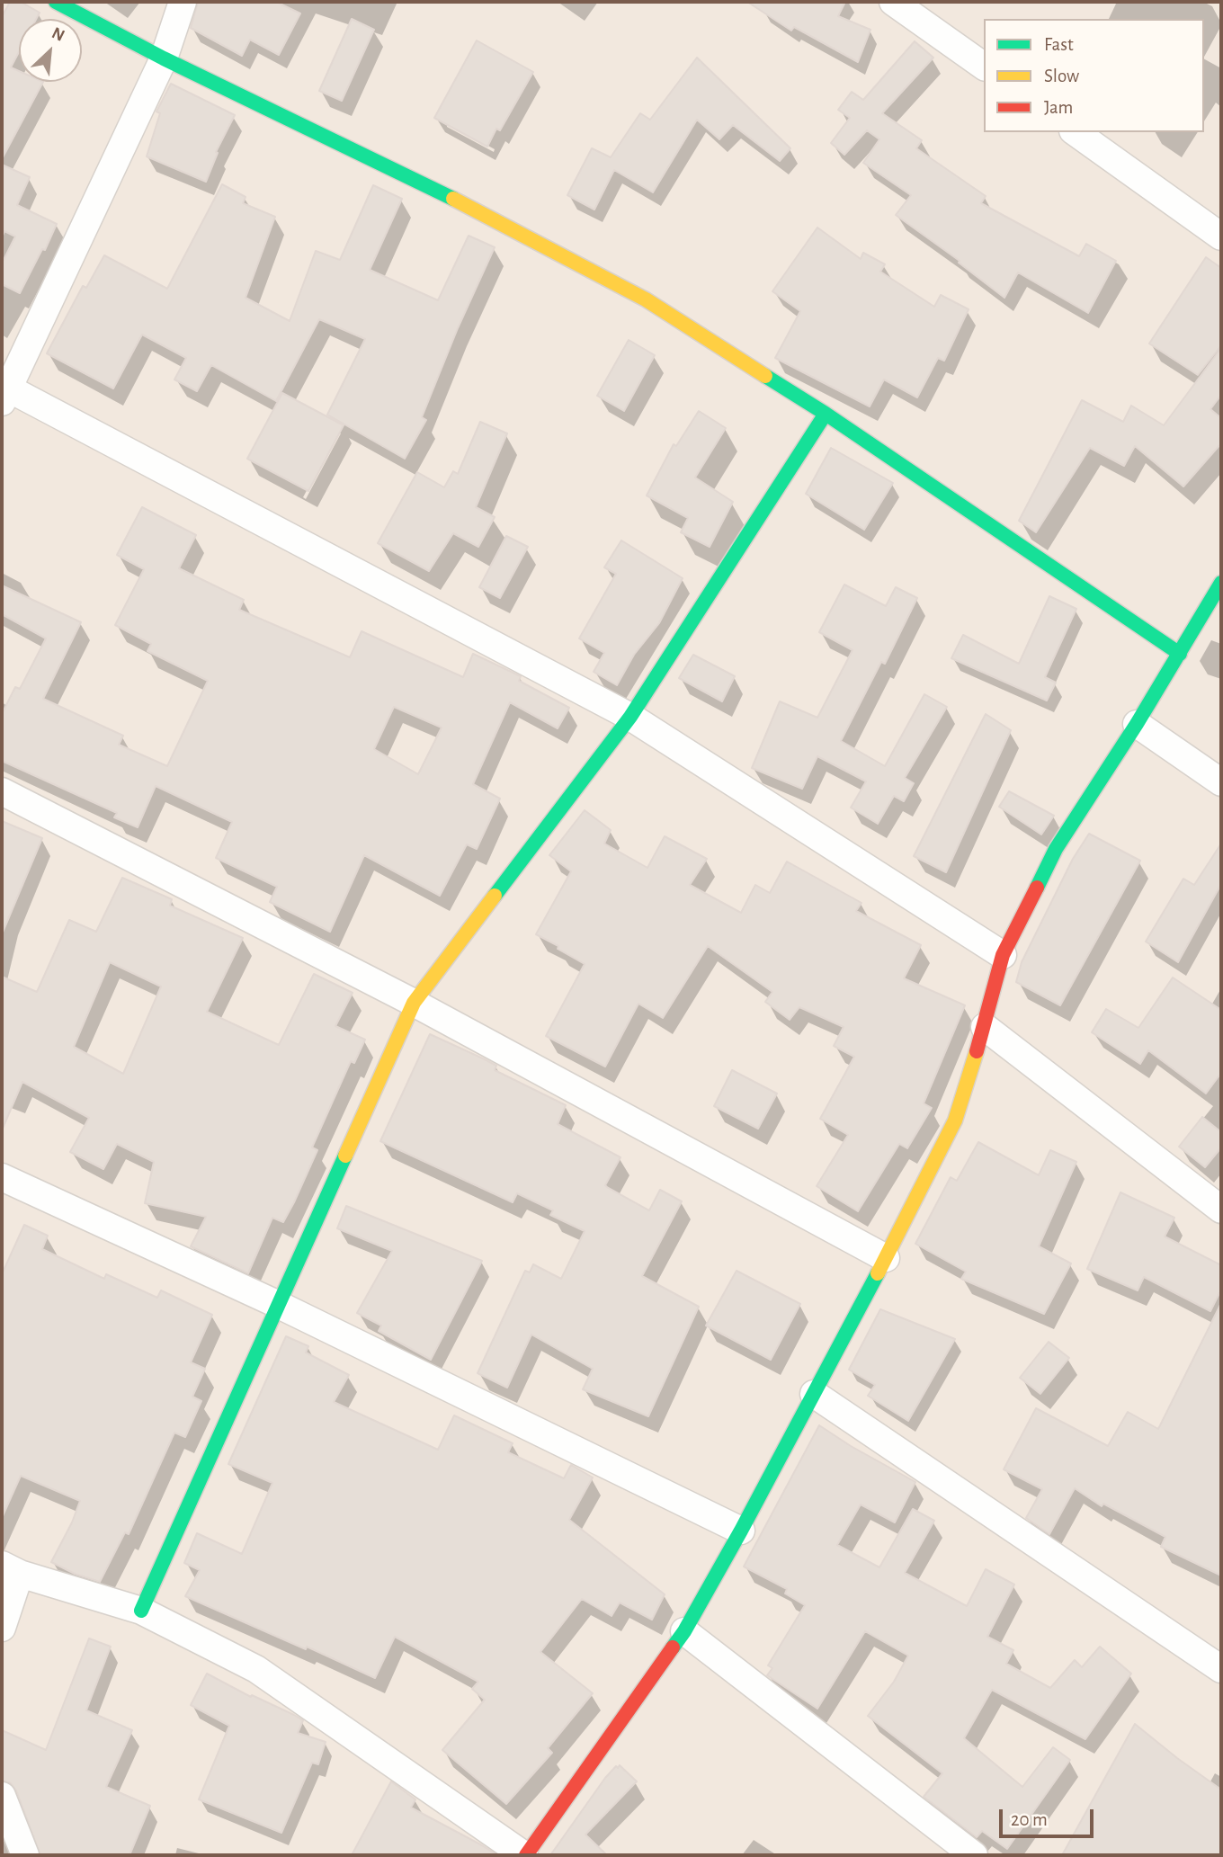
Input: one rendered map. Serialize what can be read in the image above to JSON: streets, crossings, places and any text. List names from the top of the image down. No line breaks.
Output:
{"legend":["Fast","Slow","Jam"],"scale_bar":"20 m","north":"top right"}
